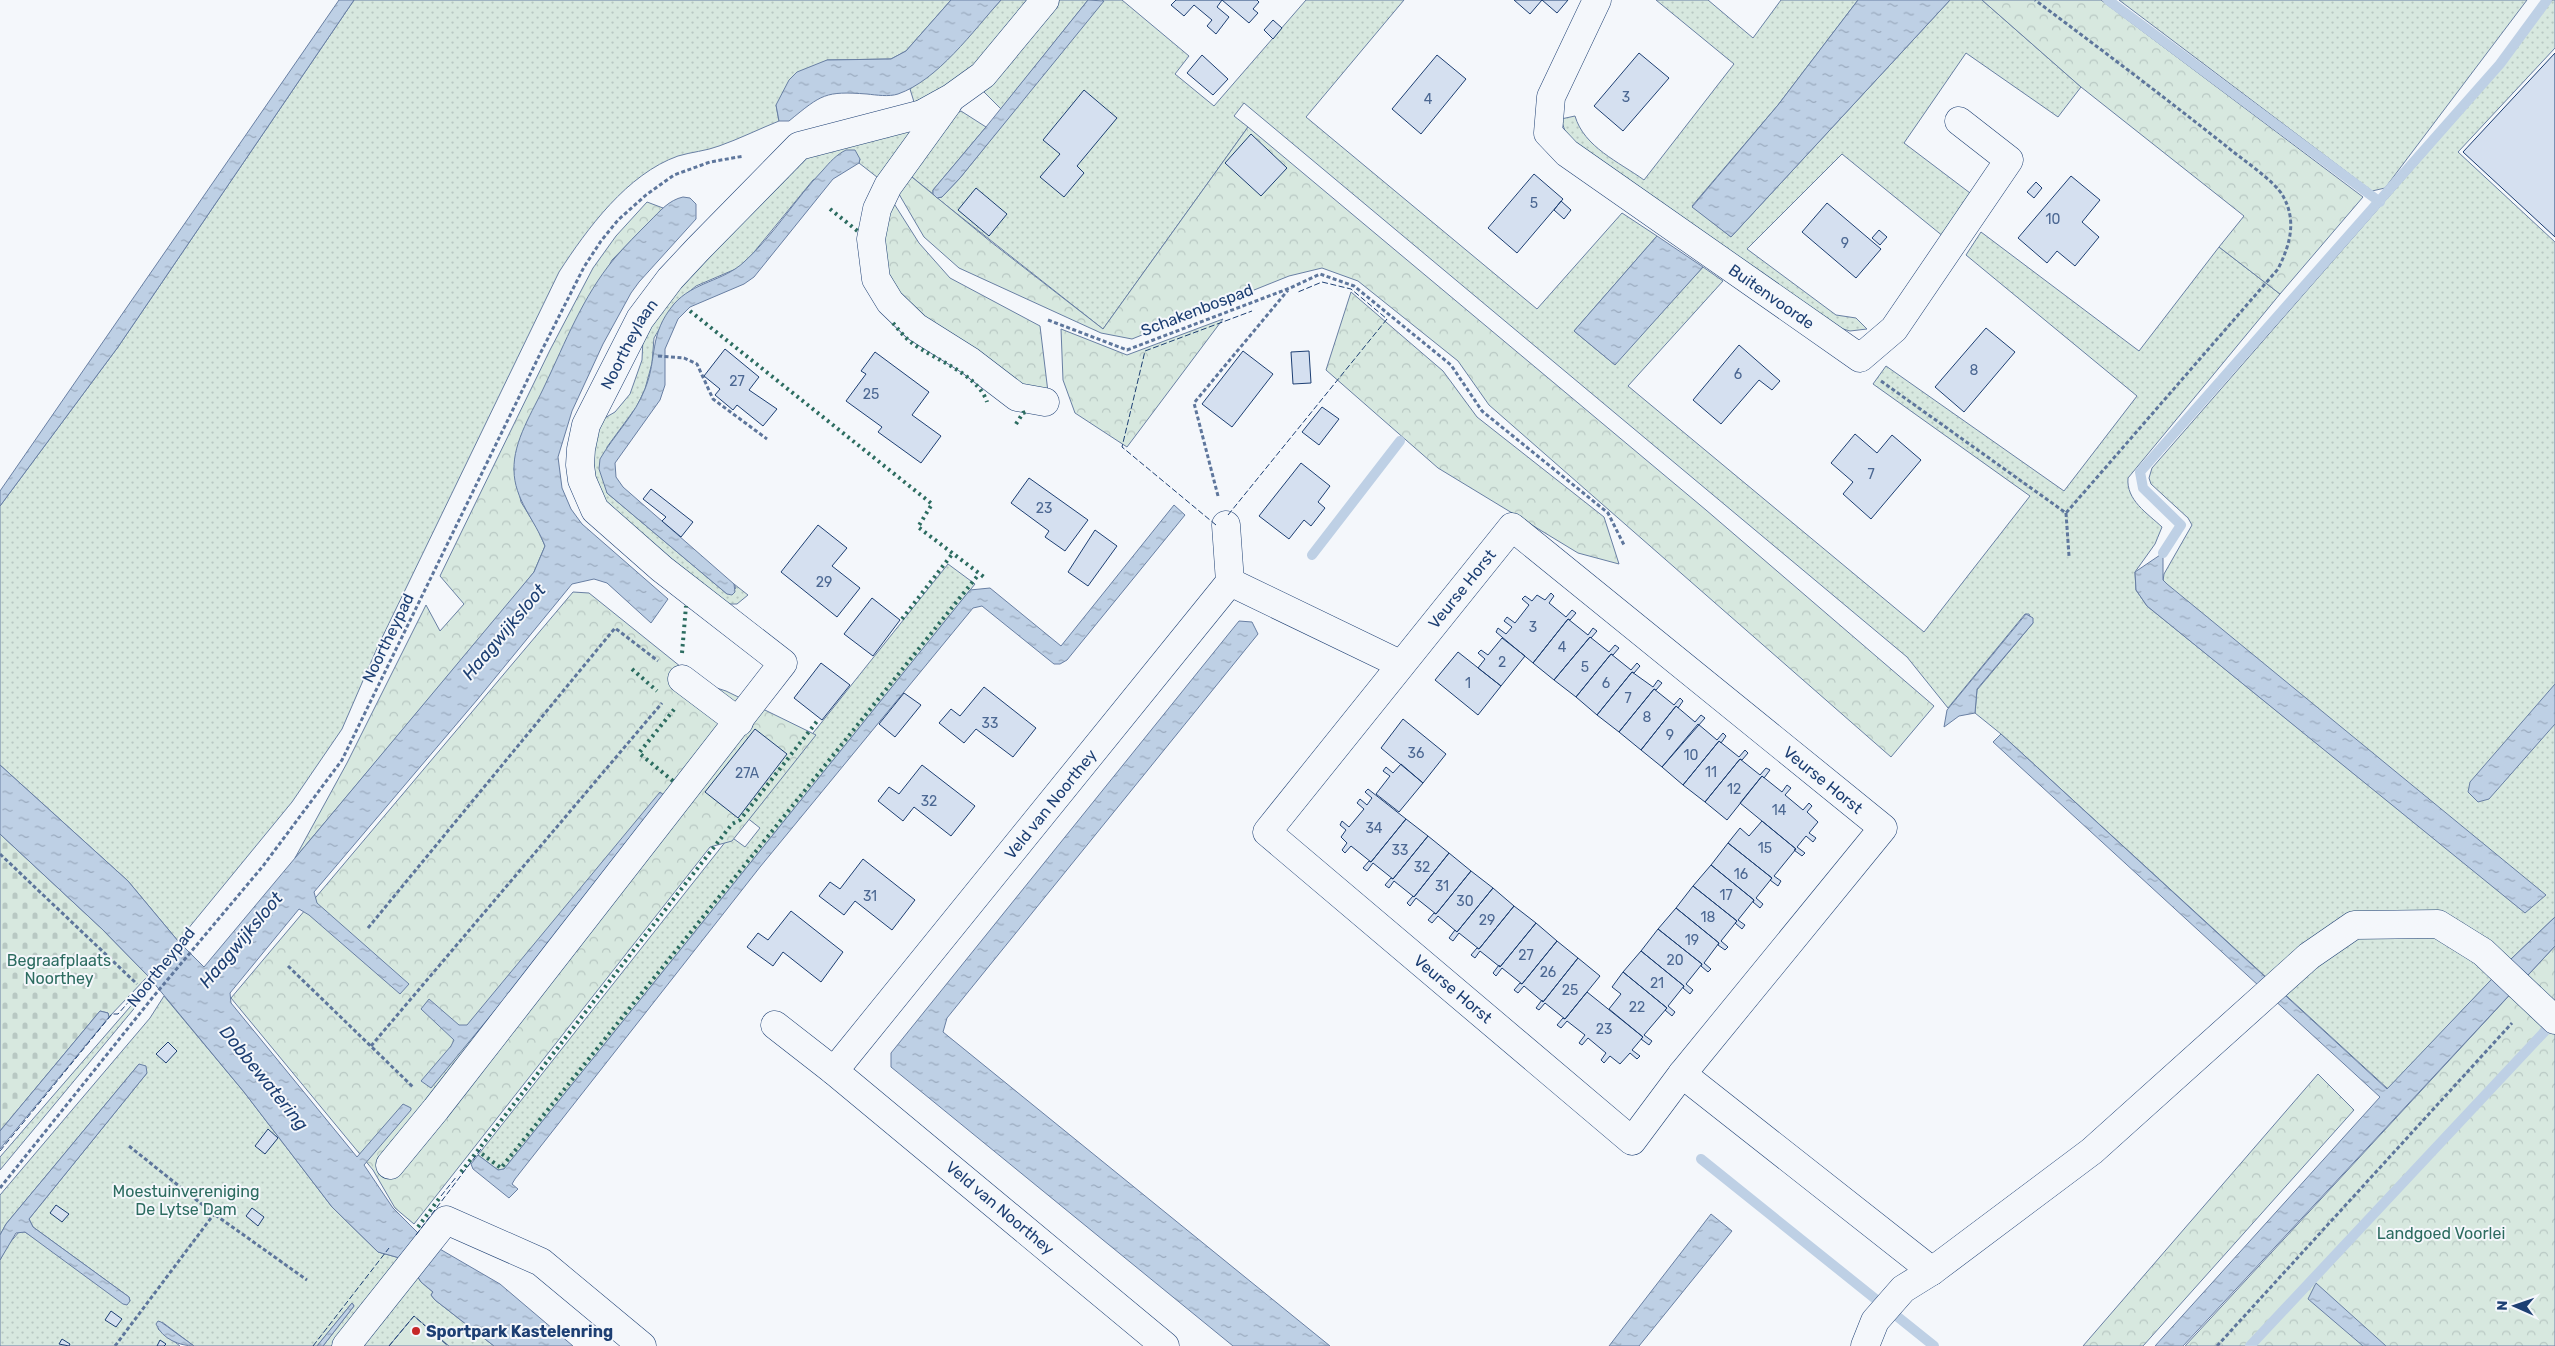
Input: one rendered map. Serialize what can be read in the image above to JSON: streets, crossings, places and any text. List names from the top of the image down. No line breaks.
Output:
{"streets":{"street":["Buitenvoorde","Noortheylaan","Veurse Horst","Veld van Noorthey"],"path":["Schakenbospad","Noortheypad"]},"water":["Haagwijksloot","Dobbewatering"],"parks":["Begraafplaats Noorthey","Moestuinvereniging De Lytse Dam","Landgoed Voorlei"],"places":["Sportpark Kastelenring"],"house_numbers":["3","4","5","10","9","8","6","27","25","7","23","29","3","4","2","5","1","6","7","8","33","9","36","10","11","27A","12","32","14","34","15","33","32","16","31","17","31","30","18","29","19","27","20","26","21","25","22","23"],"north":"left"}
